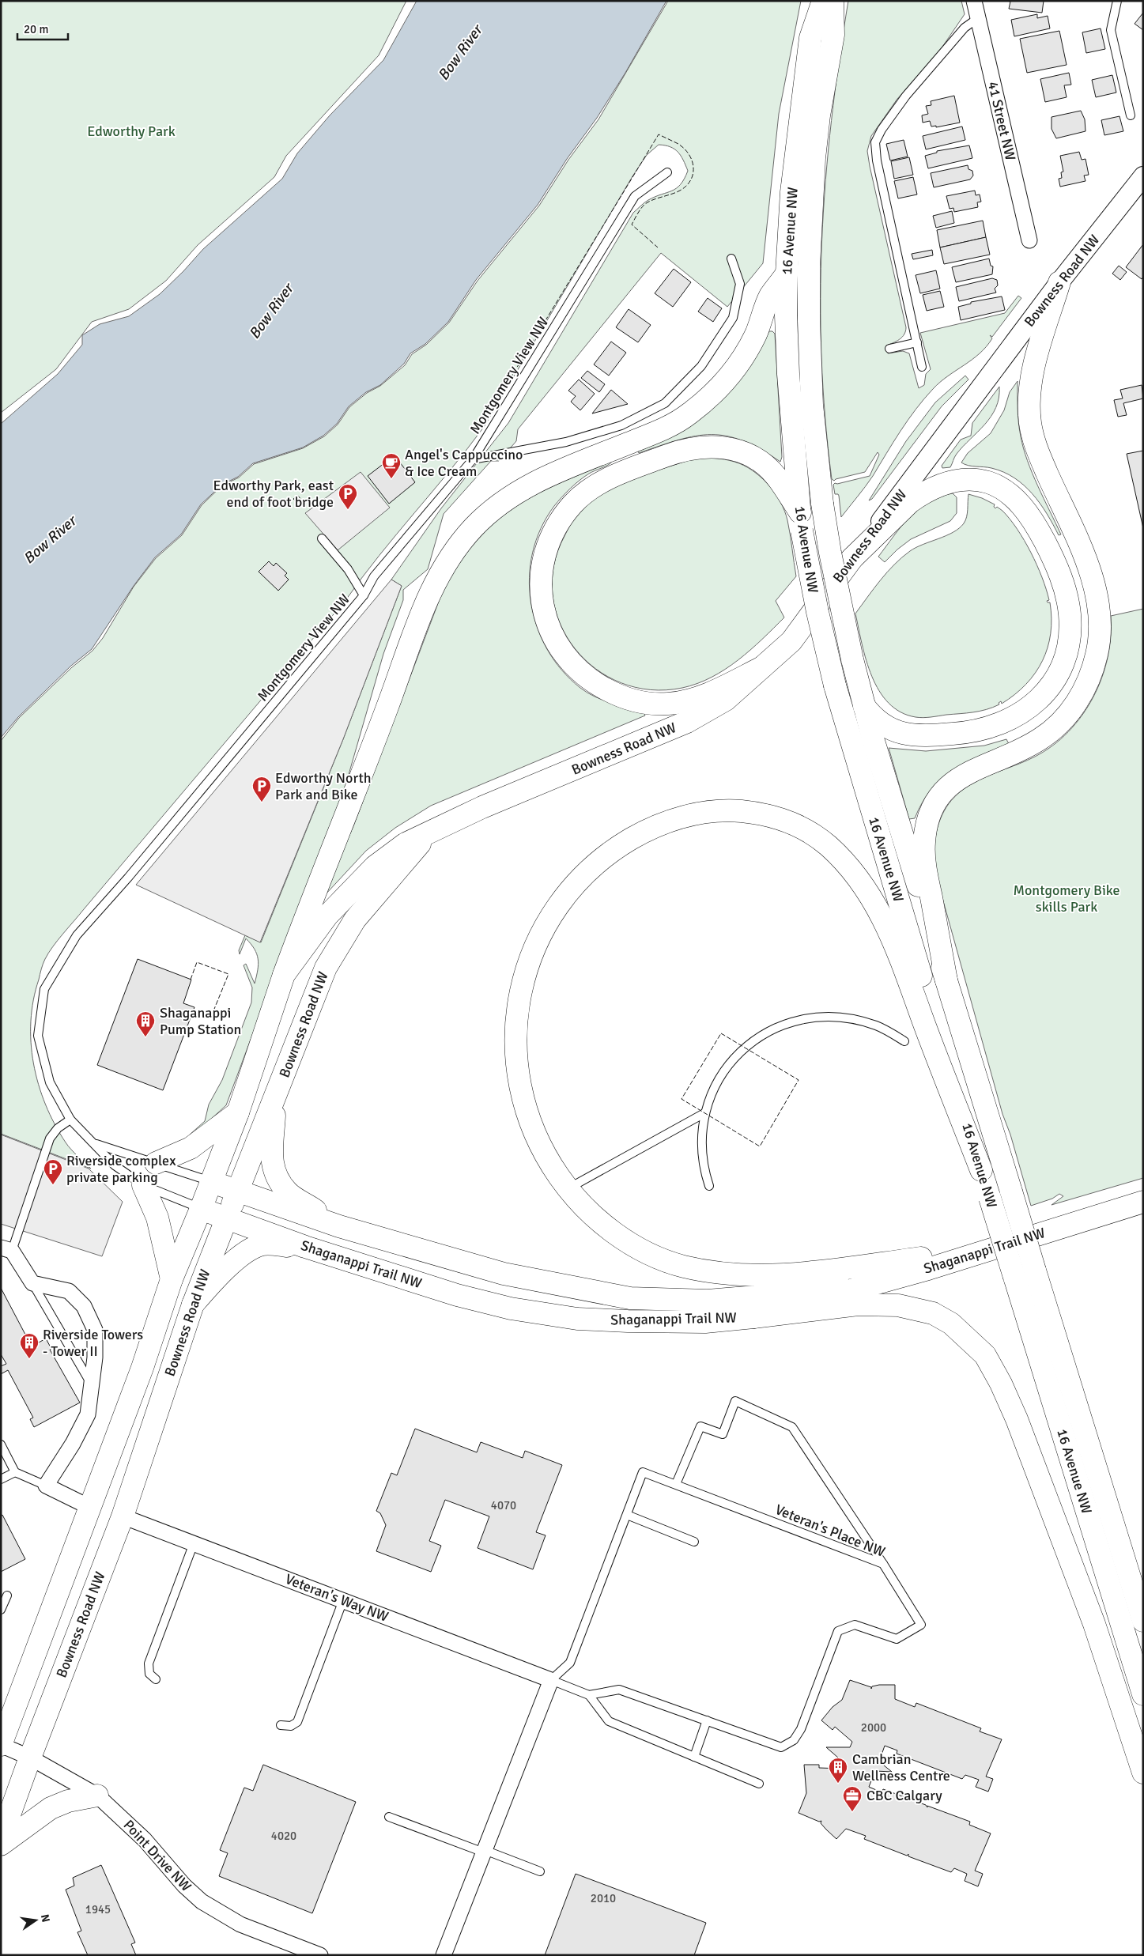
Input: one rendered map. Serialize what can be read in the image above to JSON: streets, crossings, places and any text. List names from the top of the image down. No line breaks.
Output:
{"streets":{"main road":["16 Avenue NW","Bowness Road NW","Shaganappi Trail NW"],"street":["41 Street NW","Veteran's Way NW","Point Drive NW"],"lane":["Montgomery View NW","Veteran's Place NW"]},"crossings":[["Bowness Road NW","Montgomery View NW"],["Bowness Road NW","Shaganappi Trail NW"],["Bowness Road NW","Veteran's Way NW"],["Bowness Road NW","Point Drive NW"],["Montgomery View NW","Shaganappi Trail NW"]],"water":["Bow River"],"parks":["Edworthy Park","Montgomery Bike skills Park"],"places":{"cafe":["Angel's Cappuccino & Ice Cream"],"parking":["Edworthy Park, east end of foot bridge","Edworthy North Park and Bike","Riverside complex private parking"],"building":["Shaganappi Pump Station","Riverside Towers - Tower II","Cambrian Wellness Centre"],"office":["CBC Calgary"]},"house_numbers":["4070","2000","4020","2010","1945"],"scale_bar":"20 m","north":"right"}
